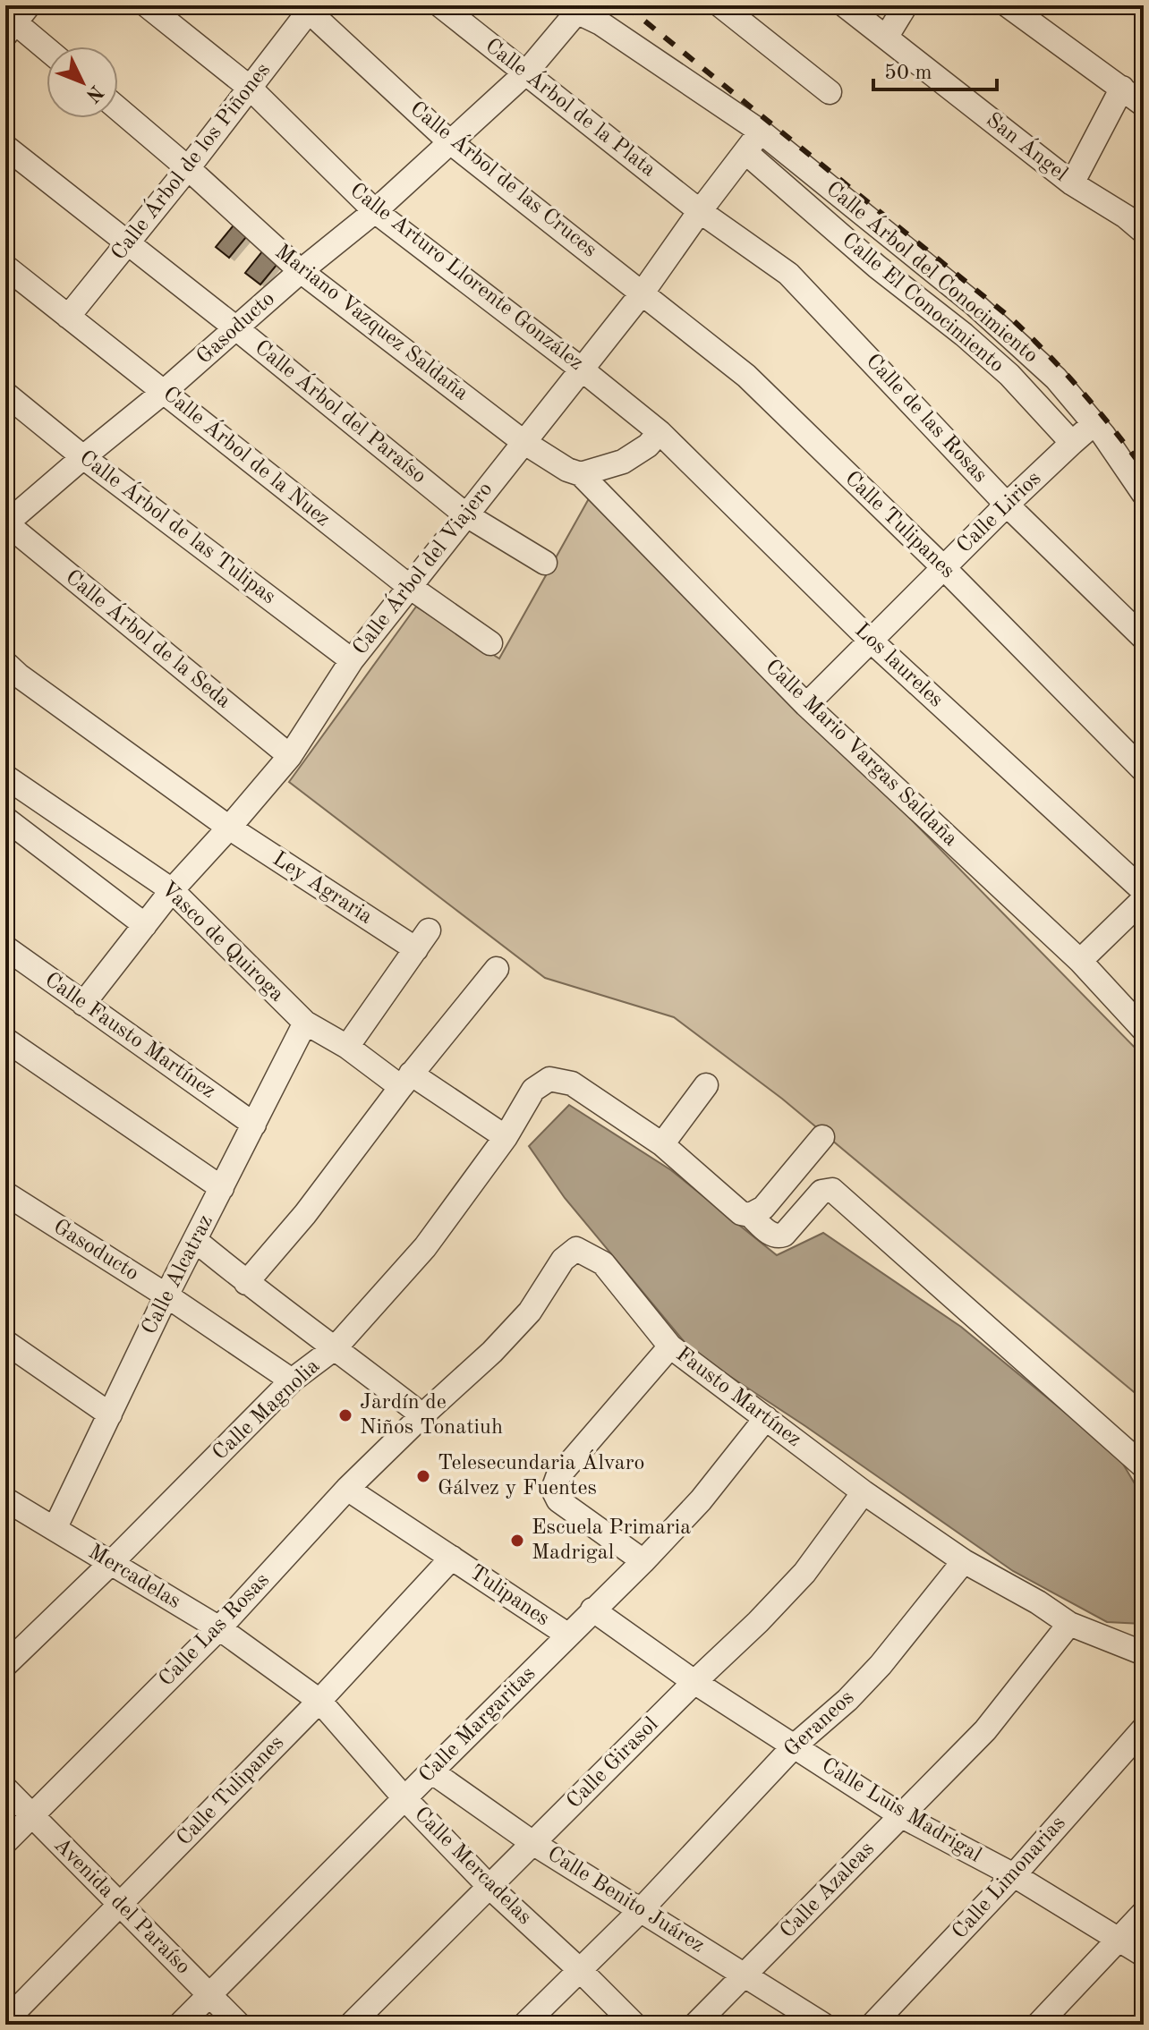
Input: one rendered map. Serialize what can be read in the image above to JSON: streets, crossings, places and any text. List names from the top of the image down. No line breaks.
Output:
{"streets":{"street":["Calle Árbol de la Plata","San Ángel","Calle Árbol de los Piñones","Calle Árbol de las Cruces","Calle Árbol del Conocimiento","Calle Arturo Llorente González","Calle El Conocimiento","Mariano Vazquez Saldaña","Gasoducto","Calle Árbol del Paraíso","Calle de las Rosas","Calle Árbol de la Nuez","Calle Lirios","Calle Tulipanes","Calle Árbol de las Tulipas","Calle Árbol del Viajero","Calle Árbol de la Seda","Los laureles","Calle Mario Vargas Saldaña","Ley Agraria","Vasco de Quiroga","Calle Fausto Martínez","Calle Alcatraz","Fausto Martínez","Calle Magnolia","Mercadelas","Tulipanes","Calle Las Rosas","Geraneos","Calle Margaritas","Calle Girasol","Calle Luis Madrigal","Calle Mercadelas","Calle Limonarias","Calle Azaleas","Calle Benito Juárez","Avenida del Paraíso"]},"crossings":[["Calle Árbol de la Plata","Gasoducto"],["Calle Árbol de la Plata","Calle de las Rosas"],["Calle Árbol de la Plata","Calle Árbol del Viajero"],["Calle Árbol de los Piñones","Calle Árbol de las Cruces"],["Calle Árbol de los Piñones","Calle Arturo Llorente González"],["Calle Árbol de los Piñones","Mariano Vazquez Saldaña"],["Calle Árbol de los Piñones","Calle Árbol del Paraíso"],["Calle Árbol de los Piñones","Calle Árbol de la Nuez"],["Calle Árbol de las Cruces","Gasoducto"],["Calle Árbol de las Cruces","Calle Tulipanes"],["Calle Árbol de las Cruces","Calle Árbol del Viajero"],["Calle Árbol del Conocimiento","Gasoducto"],["Calle Árbol del Conocimiento","Calle Árbol del Viajero"],["Calle Arturo Llorente González","Gasoducto"],["Calle Arturo Llorente González","Calle Árbol del Viajero"],["Calle Arturo Llorente González","Los laureles"],["Calle El Conocimiento","Calle Lirios"],["Calle El Conocimiento","Calle Árbol del Viajero"],["Mariano Vazquez Saldaña","Gasoducto"],["Mariano Vazquez Saldaña","Calle Árbol del Viajero"],["Mariano Vazquez Saldaña","Calle Mario Vargas Saldaña"],["Gasoducto","Calle Árbol del Paraíso"],["Gasoducto","Calle Árbol de la Nuez"],["Gasoducto","Calle Árbol de las Tulipas"],["Gasoducto","Calle Árbol de la Seda"],["Gasoducto","Calle Alcatraz"],["Gasoducto","Calle Magnolia"],["Calle Árbol del Paraíso","Calle Árbol del Viajero"],["Calle de las Rosas","Calle Lirios"],["Calle de las Rosas","Calle Árbol del Viajero"],["Calle Árbol de la Nuez","Calle Árbol del Viajero"],["Calle Lirios","Calle Tulipanes"],["Calle Lirios","Los laureles"],["Calle Lirios","Calle Mario Vargas Saldaña"],["Calle Tulipanes","Calle Árbol del Viajero"],["Calle Tulipanes","Mercadelas"],["Calle Tulipanes","Tulipanes"],["Calle Tulipanes","Calle Mercadelas"],["Calle Tulipanes","Avenida del Paraíso"],["Calle Árbol de las Tulipas","Calle Árbol del Viajero"],["Calle Árbol del Viajero","Calle Árbol de la Seda"],["Calle Árbol del Viajero","Ley Agraria"],["Calle Árbol del Viajero","Vasco de Quiroga"],["Calle Árbol del Viajero","Calle Fausto Martínez"],["Ley Agraria","Vasco de Quiroga"],["Vasco de Quiroga","Calle Alcatraz"],["Vasco de Quiroga","Calle Magnolia"],["Calle Fausto Martínez","Calle Alcatraz"],["Calle Alcatraz","Mercadelas"],["Fausto Martínez","Calle Las Rosas"],["Fausto Martínez","Geraneos"],["Fausto Martínez","Calle Margaritas"],["Fausto Martínez","Calle Girasol"],["Calle Magnolia","Mercadelas"],["Mercadelas","Calle Las Rosas"],["Mercadelas","Calle Mercadelas"],["Tulipanes","Calle Margaritas"],["Calle Las Rosas","Avenida del Paraíso"],["Geraneos","Calle Luis Madrigal"],["Geraneos","Calle Mercadelas"],["Geraneos","Calle Benito Juárez"],["Calle Margaritas","Calle Luis Madrigal"],["Calle Margaritas","Calle Mercadelas"],["Calle Margaritas","Calle Benito Juárez"],["Calle Margaritas","Avenida del Paraíso"],["Calle Girasol","Calle Luis Madrigal"],["Calle Girasol","Calle Mercadelas"],["Calle Girasol","Calle Benito Juárez"],["Calle Luis Madrigal","Calle Limonarias"],["Calle Luis Madrigal","Calle Azaleas"],["Calle Azaleas","Calle Benito Juárez"]],"places":["Jardín de Niños Tonatiuh","Telesecundaria Álvaro Gálvez y Fuentes","Escuela Primaria Madrigal"],"scale_bar":"50 m","north":"bottom right"}
